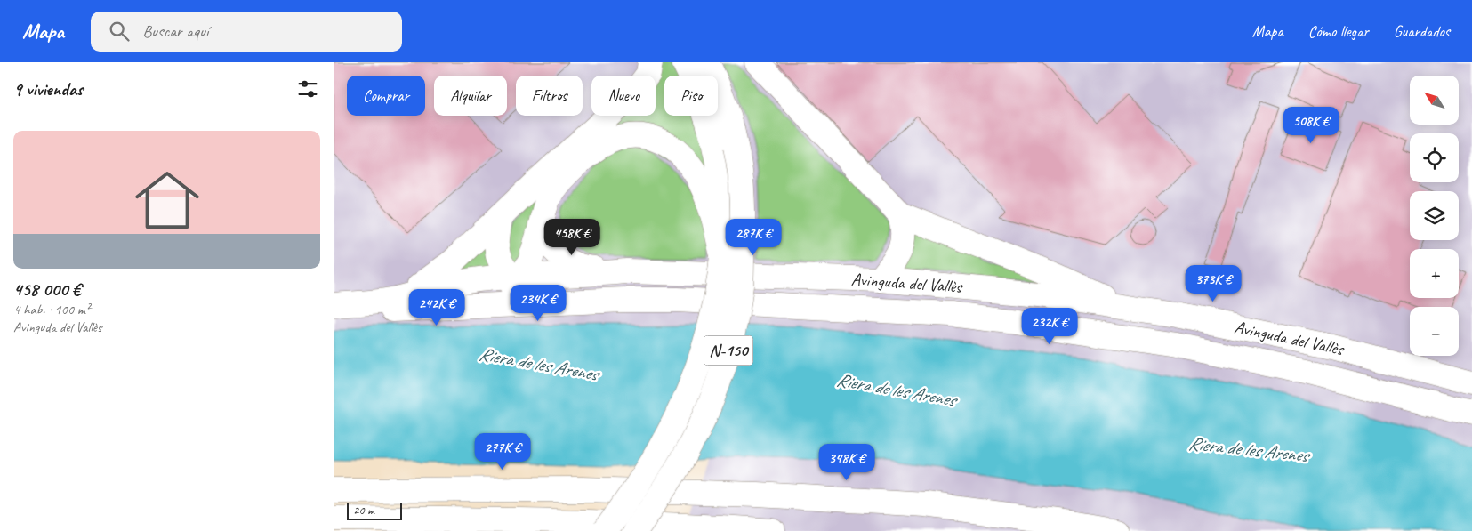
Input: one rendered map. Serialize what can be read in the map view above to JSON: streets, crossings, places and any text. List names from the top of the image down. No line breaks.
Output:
{"streets":{"main road":["Avinguda del Vallès","N-150"]},"water":["Riera de les Arenes"],"scale_bar":"20 m","north":"top left","page":{"header":"Mapa","search":"Buscar aquí","nav":["Mapa","Cómo llegar","Guardados"],"heading":"9 viviendas","map_buttons":["+","−"],"chip":["Comprar","Alquilar","Filtros","Nuevo","Piso"],"price":["508K €","458K €","287K €","373K €","234K €","242K €","232K €","277K €","348K €"],"list":[{"name":"458 000 €","note":"4 hab. · 100 m² · Avinguda del Vallès"}],"scale":"20 m"}}
